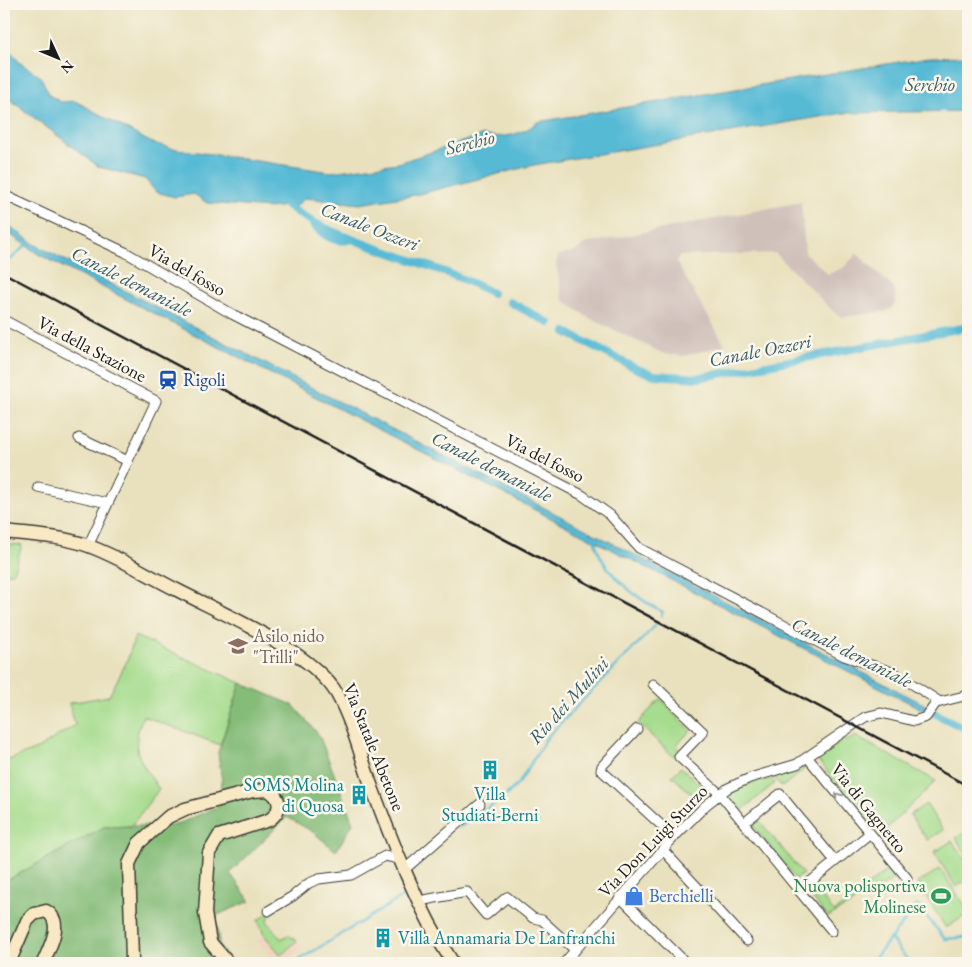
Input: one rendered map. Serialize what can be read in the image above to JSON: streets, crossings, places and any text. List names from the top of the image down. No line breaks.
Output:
{"streets":{"main road":["Via Statale Abetone"],"street":["Via del fosso","Via della Stazione","Via di Gagnetto","Via Don Luigi Sturzo"]},"crossings":[["Via del fosso","Via Don Luigi Sturzo"],["Via della Stazione","Via Statale Abetone"],["Via di Gagnetto","Via Don Luigi Sturzo"]],"one_way":["Via di Gagnetto"],"water":["Serchio","Canale Ozzeri","Canale demaniale","Rio dei Mulini"],"places":{"station":["Rigoli"],"school or university":["Asilo nido \"Trilli\""],"building":["Villa Studiati-Berni","SOMS Molina di Quosa","Villa Annamaria De Lanfranchi"],"shop":["Berchielli"],"sports":["Nuova polisportiva Molinese"]},"north":"bottom right"}
